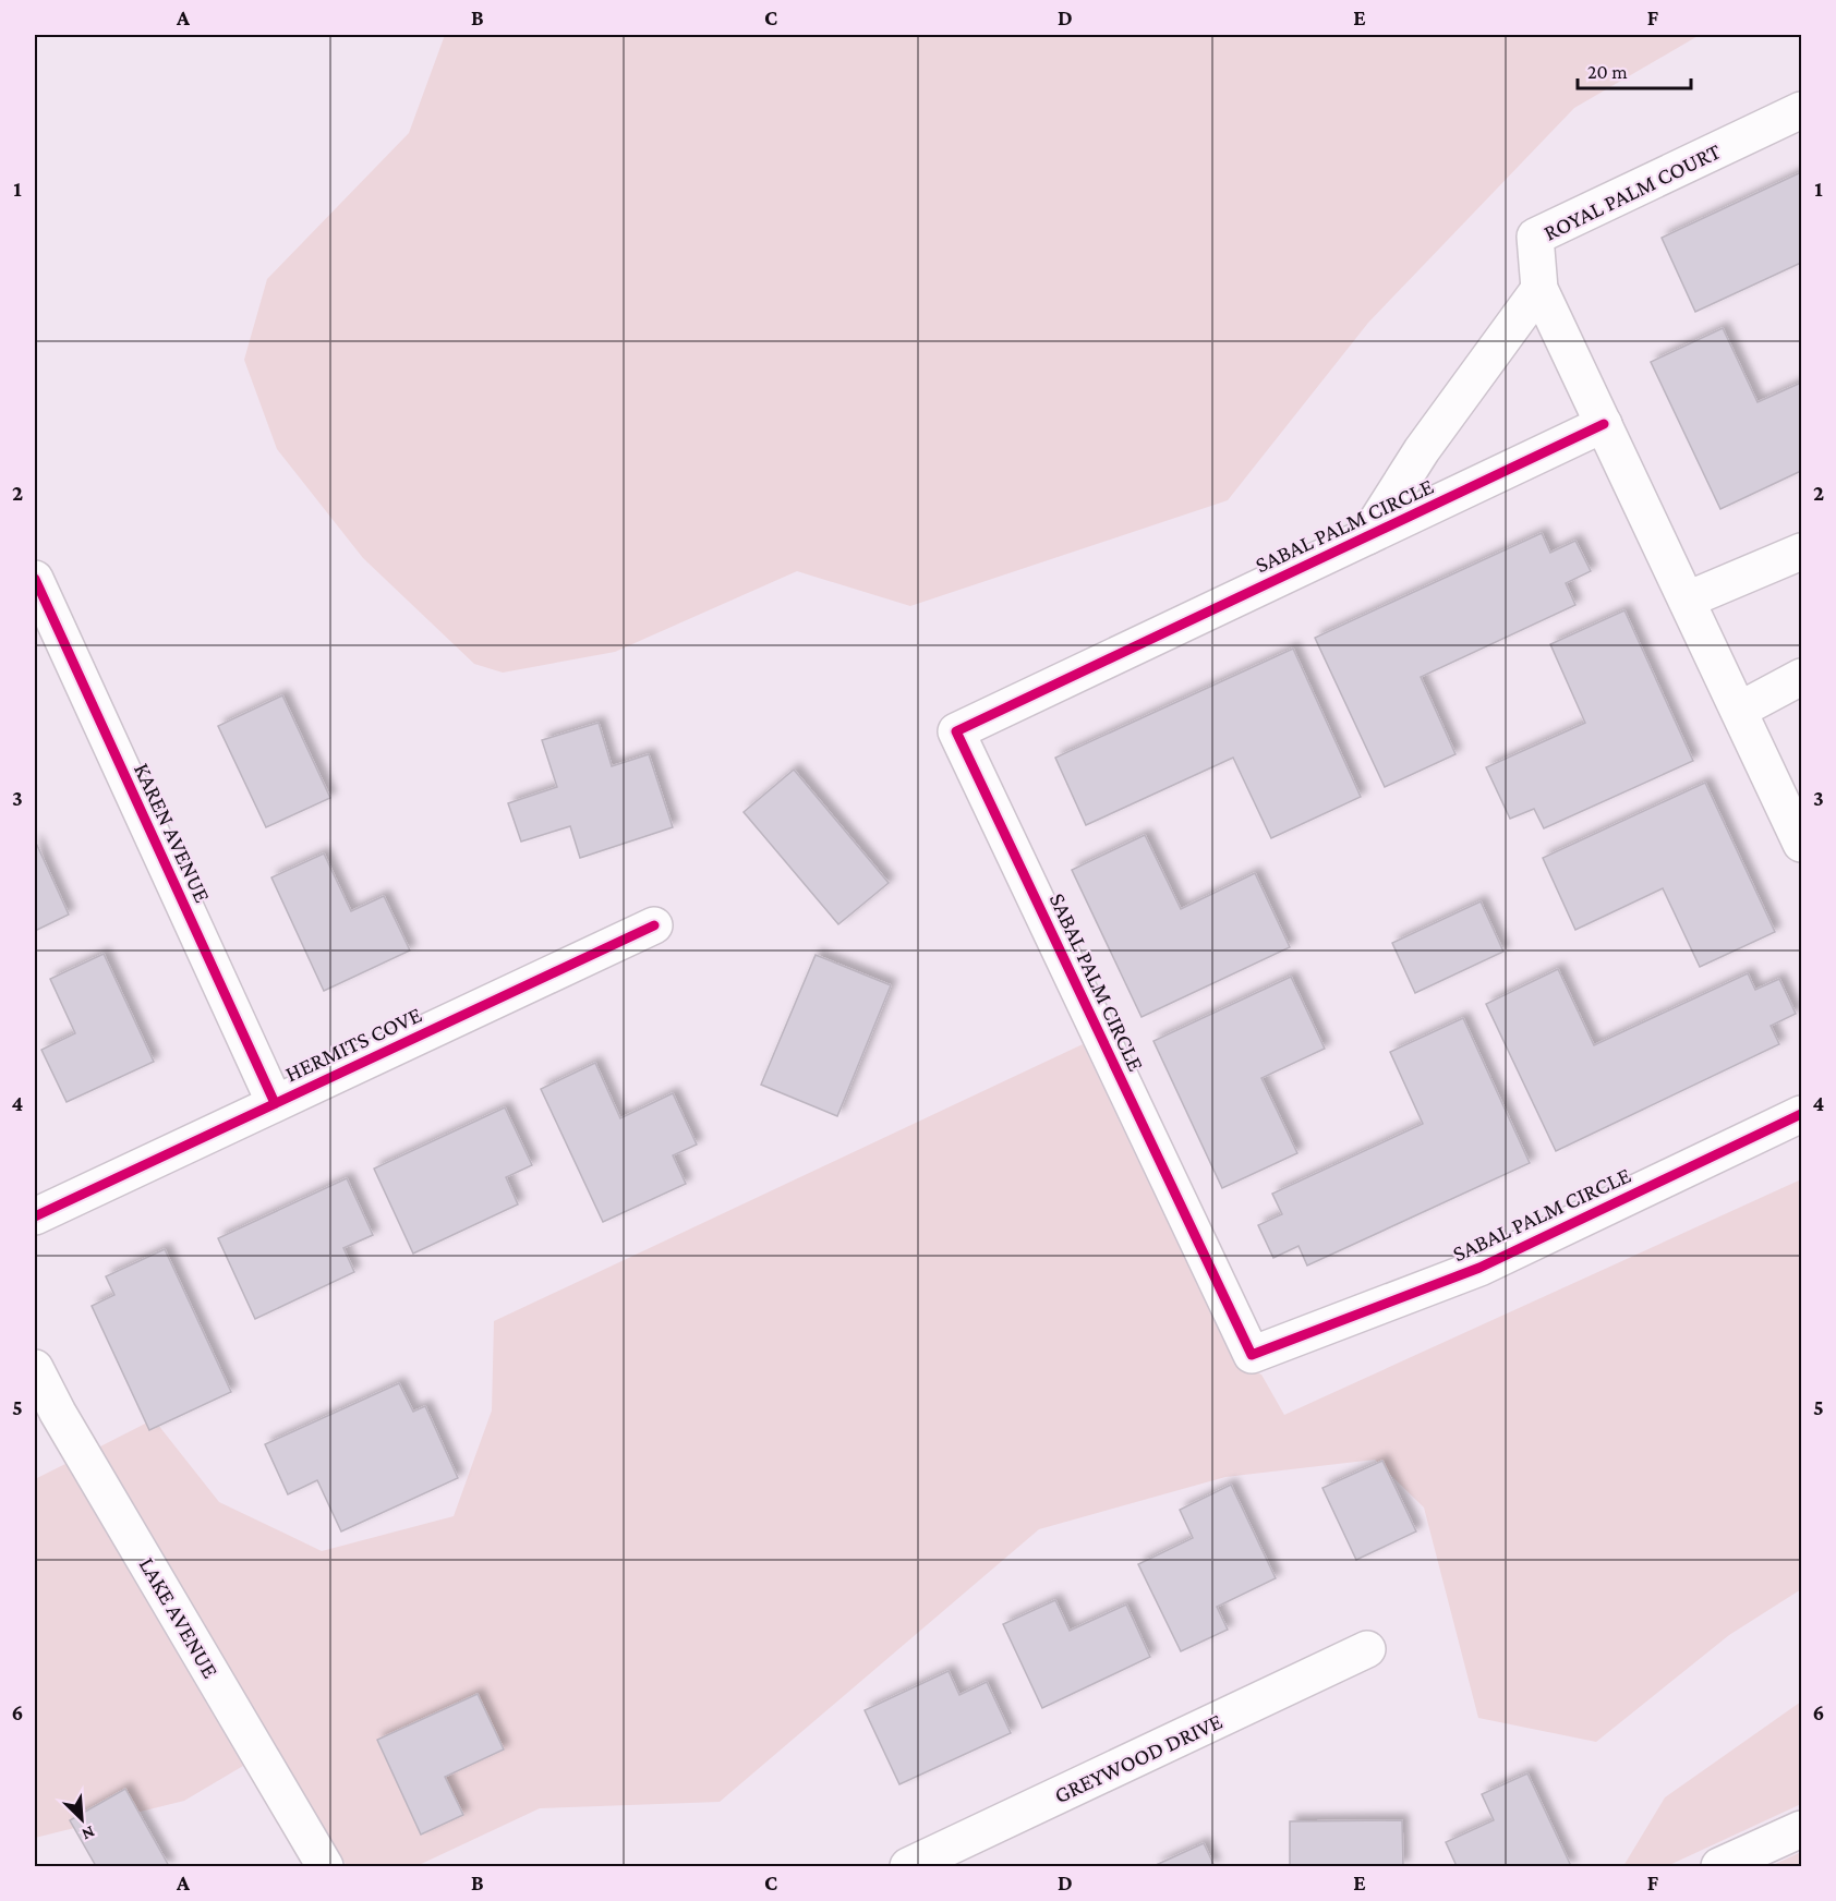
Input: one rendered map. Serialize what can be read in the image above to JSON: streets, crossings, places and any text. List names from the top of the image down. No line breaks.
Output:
{"streets":{"street":["ROYAL PALM COURT","SABAL PALM CIRCLE","KAREN AVENUE","HERMITS COVE","LAKE AVENUE","GREYWOOD DRIVE"]},"crossings":[["ROYAL PALM COURT","SABAL PALM CIRCLE"],["KAREN AVENUE","HERMITS COVE"]],"scale_bar":"20 m","north":"bottom right","grid":{"columns":["A","B","C","D","E","F"],"rows":["1","2","3","4","5","6"]}}
